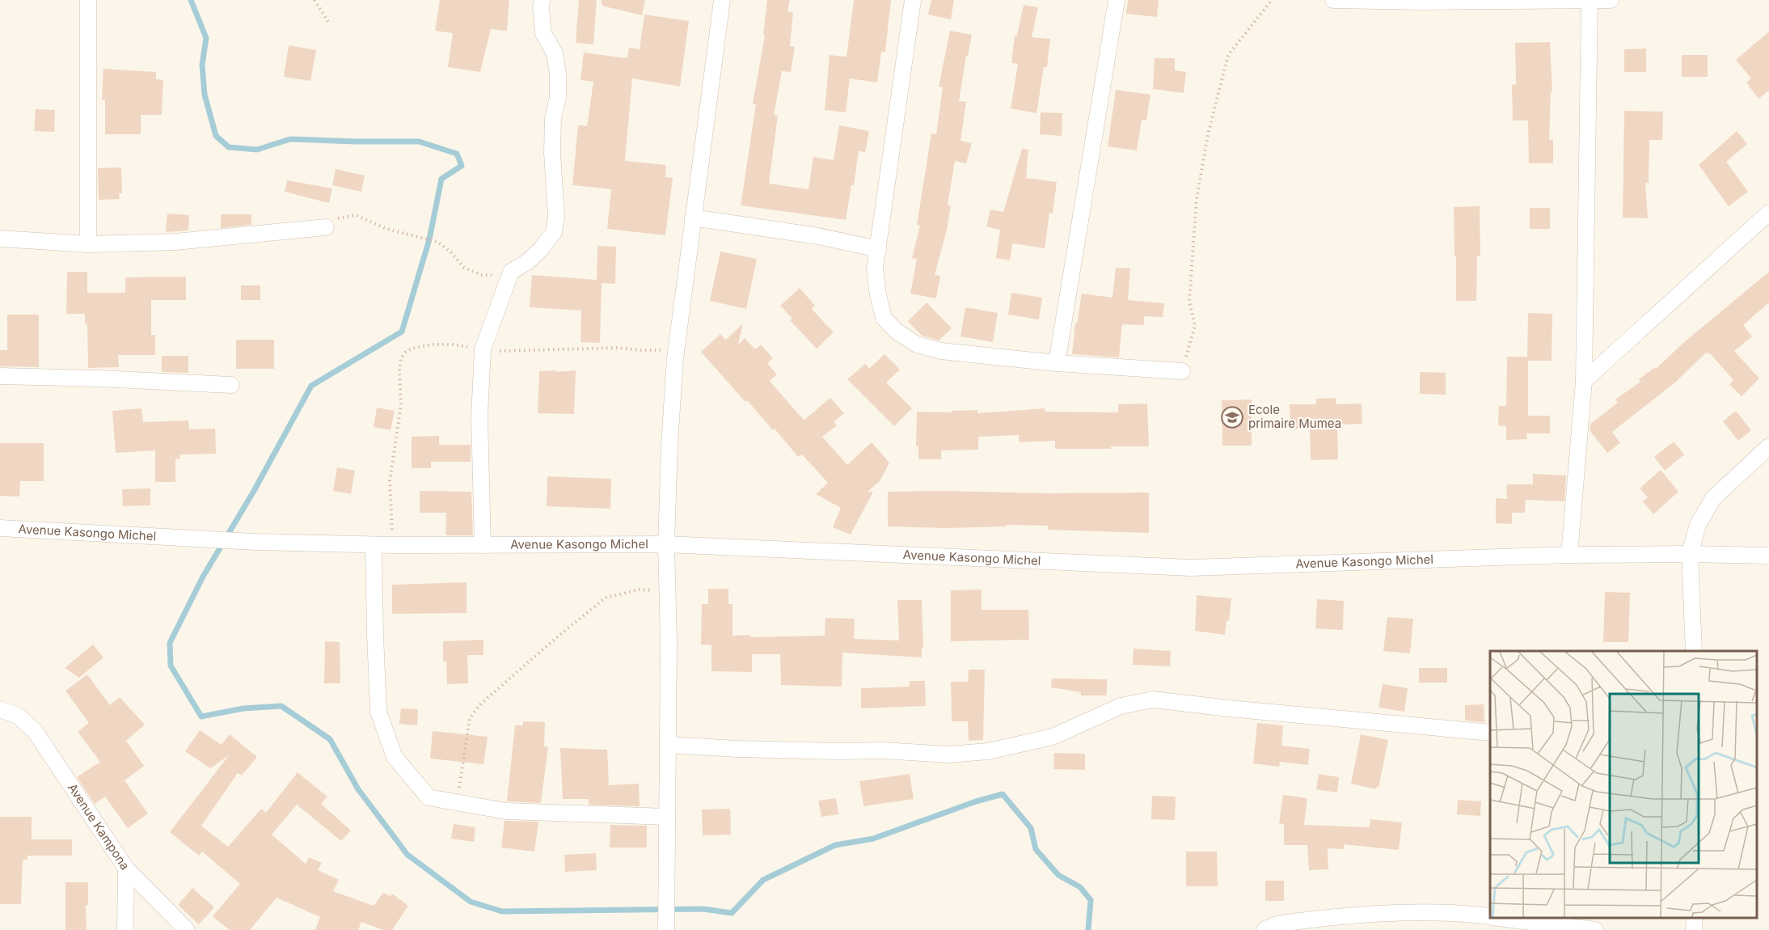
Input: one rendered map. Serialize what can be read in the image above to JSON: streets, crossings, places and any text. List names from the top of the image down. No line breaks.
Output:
{"streets":{"street":["Avenue Kasongo Michel","Avenue Kampona"]},"places":{"school or university":["Ecole primaire Mumea"]}}
